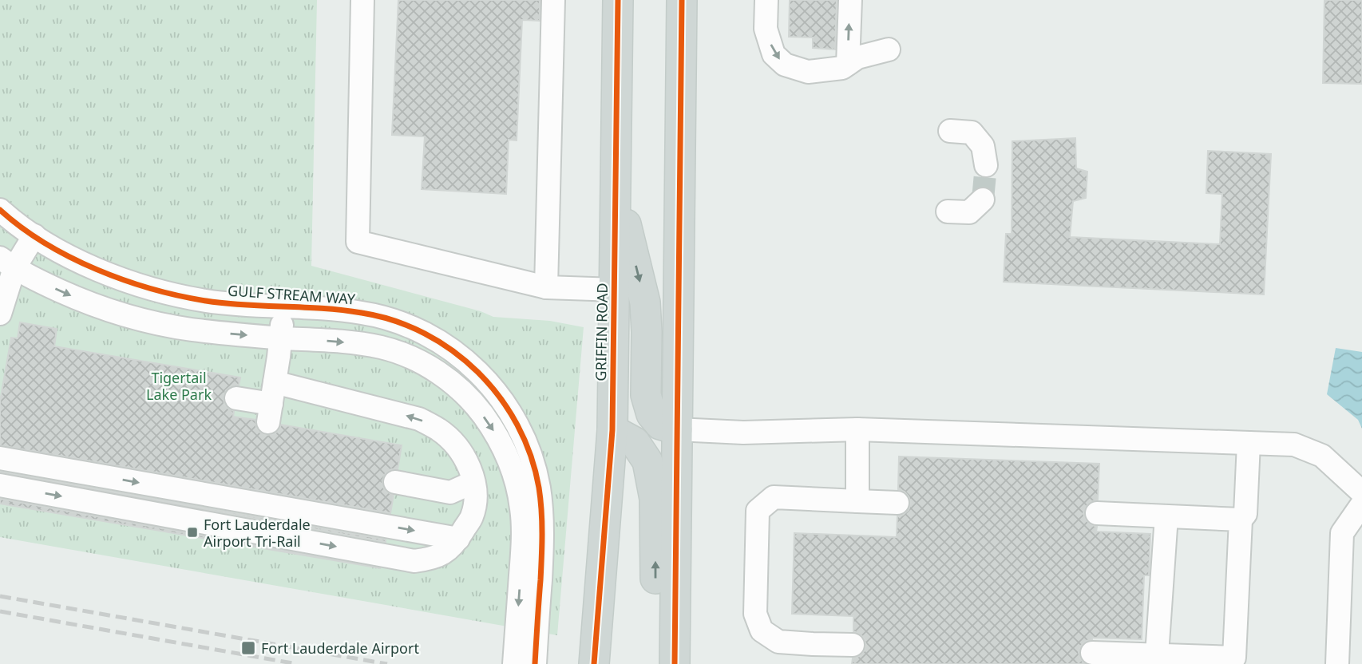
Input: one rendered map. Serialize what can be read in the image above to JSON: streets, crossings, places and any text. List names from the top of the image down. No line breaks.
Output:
{"streets":{"main road":["GRIFFIN ROAD"],"street":["GULF STREAM WAY"]},"parks":["Tigertail Lake Park"],"places":{"transit":["Fort Lauderdale Airport Tri-Rail","Fort Lauderdale Airport"]}}
